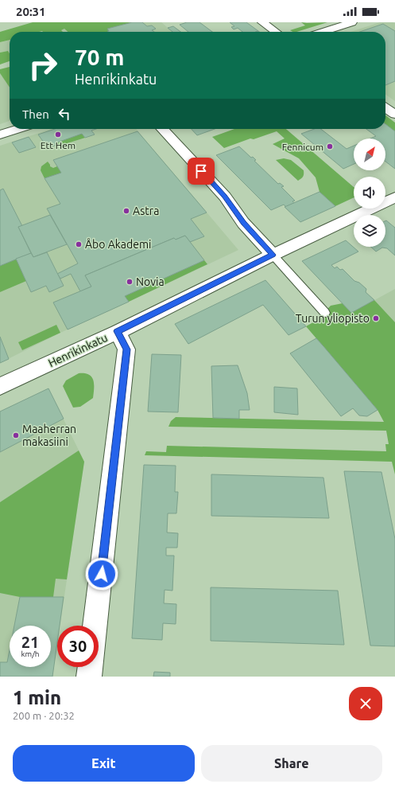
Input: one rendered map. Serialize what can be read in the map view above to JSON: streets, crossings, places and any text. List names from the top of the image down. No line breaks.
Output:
{"streets":{"street":["Henrikinkatu"]},"places":["Ett Hem","Fennicum","Astra","Åbo Akademi","Novia","Turun yliopisto","Maaherran makasiini"],"north":"top right","page":{"status":"20:31","turn":["70 m","Henrikinkatu"],"then":"Then","speed":"21 km/h","limit":"30","heading":["1 min","200 m · 20:32"],"buttons":["Exit","Share"]}}
